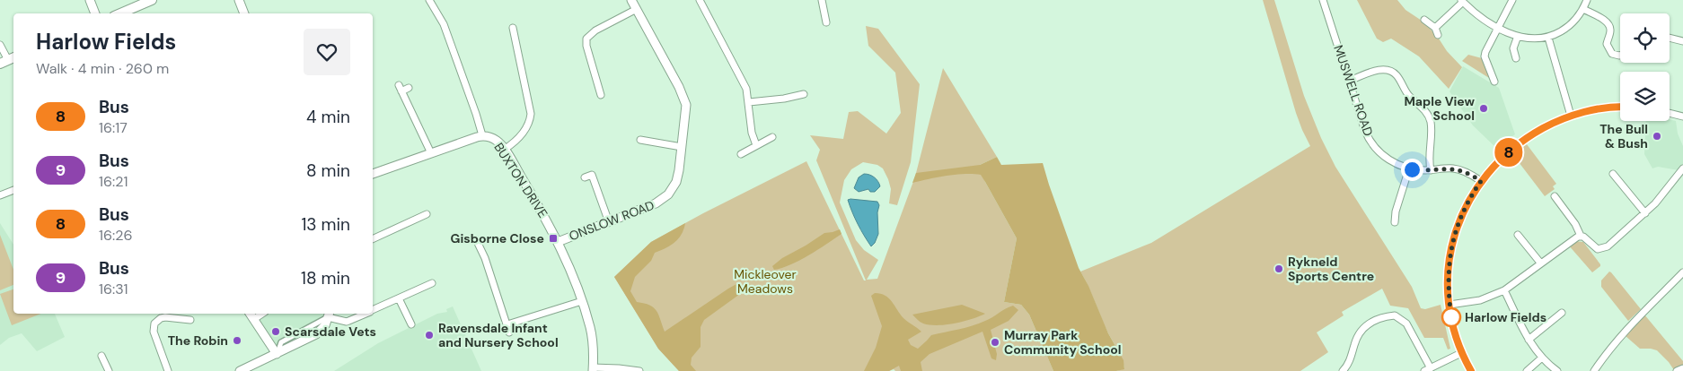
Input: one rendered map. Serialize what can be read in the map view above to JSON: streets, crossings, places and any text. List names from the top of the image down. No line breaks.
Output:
{"streets":{"street":["MUSWELL ROAD","BUXTON DRIVE","ONSLOW ROAD"]},"crossings":[["BUXTON DRIVE","ONSLOW ROAD"]],"parks":["Mickleover Meadows"],"places":{"other":["Maple View School","The Bull & Bush","Rykneld Sports Centre","Harlow Fields","Scarsdale Vets","Ravensdale Infant and Nursery School","The Robin","Murray Park Community School"],"transit":["Gisborne Close"]},"lines":["bus line 8"],"page":{"on_map":"8","heading":["Harlow Fields","Walk · 4 min · 260 m"],"list":[{"mark":"8","name":"Bus","note":"16:17","value":"4 min"},{"mark":"9","name":"Bus","note":"16:21","value":"8 min"},{"mark":"8","name":"Bus","note":"16:26","value":"13 min"},{"mark":"9","name":"Bus","note":"16:31","value":"18 min"}]}}
